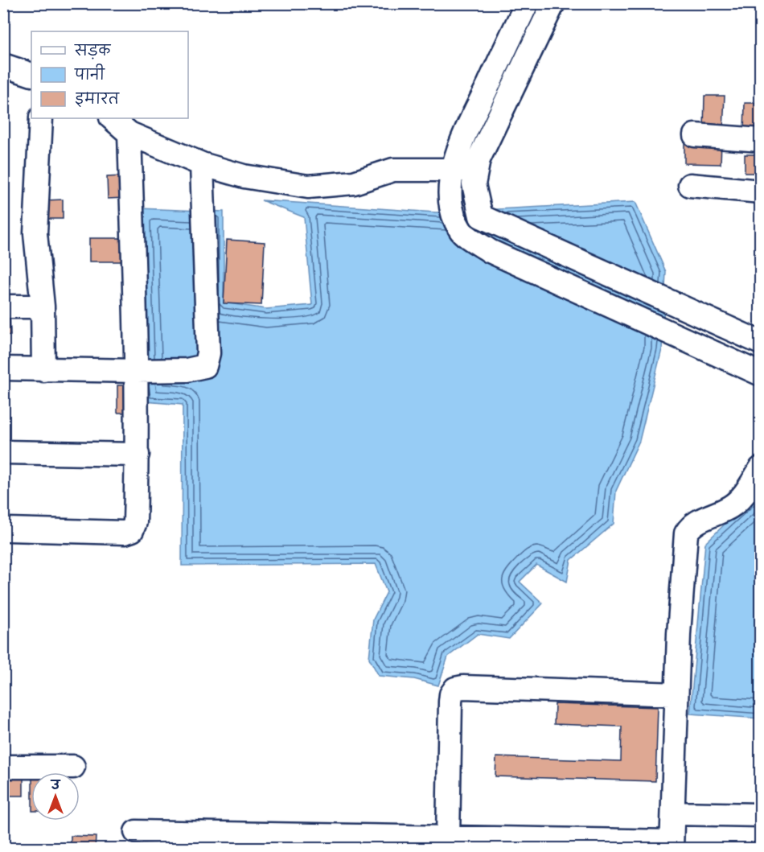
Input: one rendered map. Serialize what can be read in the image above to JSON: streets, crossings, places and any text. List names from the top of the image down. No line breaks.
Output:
{"legend":["सड़क","पानी","इमारत"],"north":"top"}
